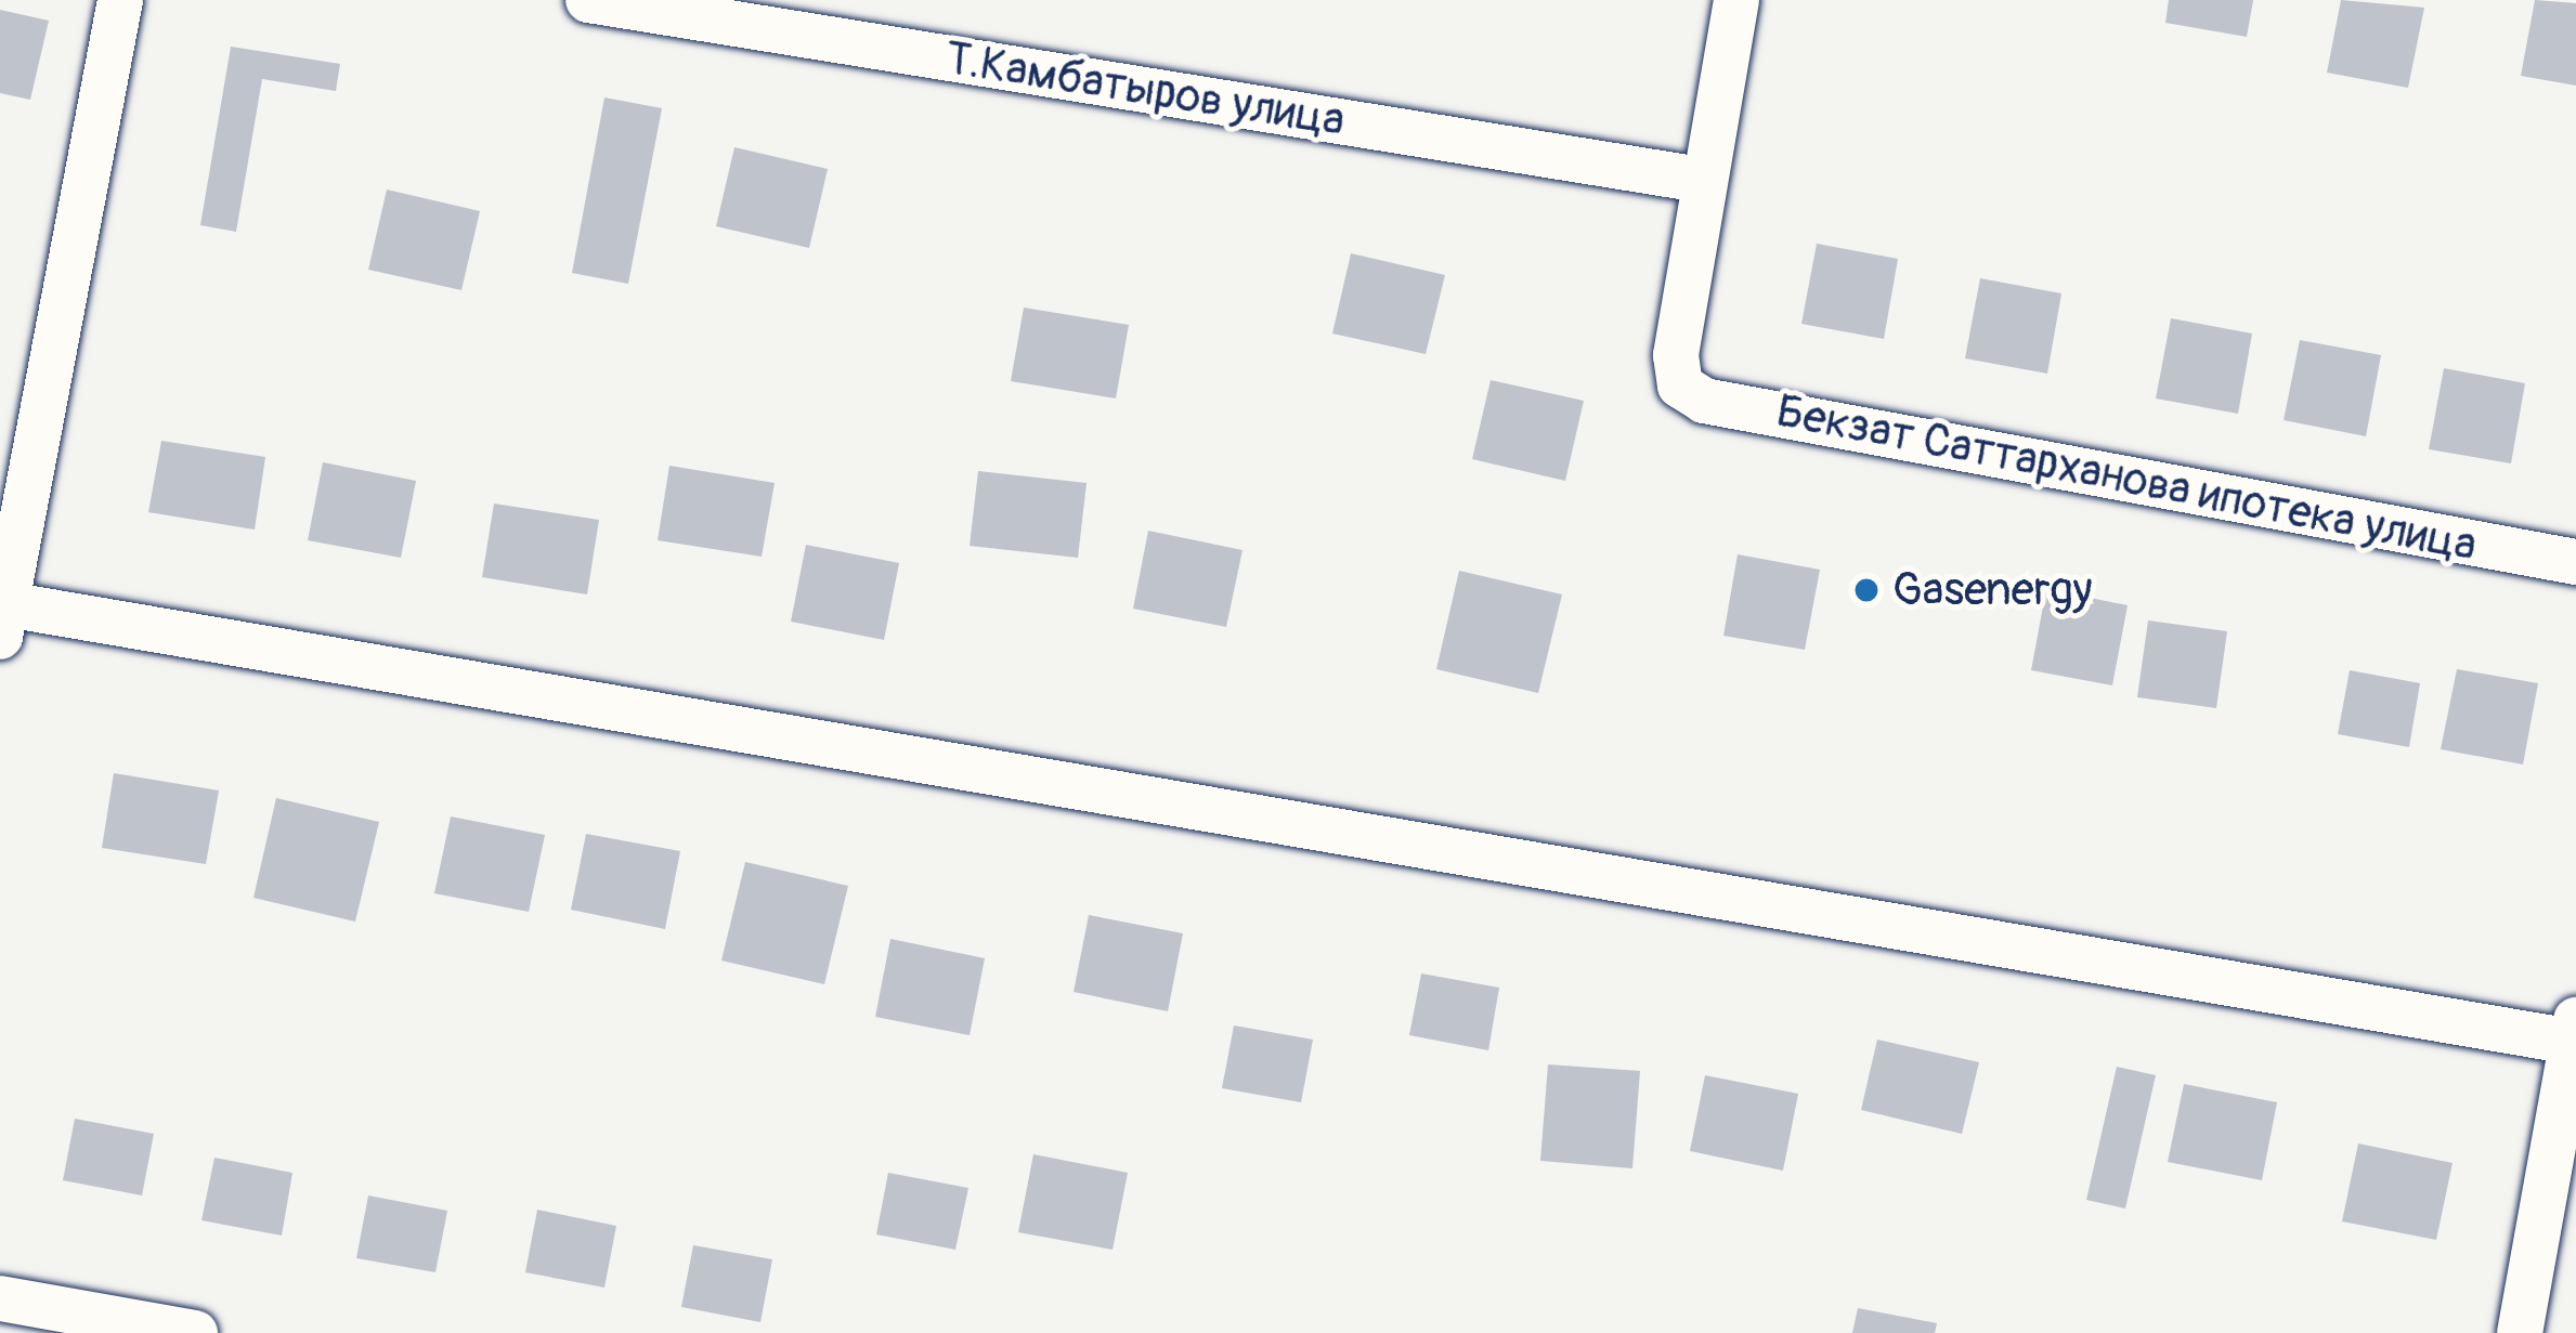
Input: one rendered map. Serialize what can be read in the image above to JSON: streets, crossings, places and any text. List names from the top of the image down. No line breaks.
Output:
{"streets":{"street":["Т.Камбатыров улица","Бекзат Саттарханова ипотека улица"]},"crossings":[["Т.Камбатыров улица","Бекзат Саттарханова ипотека улица"]],"places":["Gasenergy"]}
